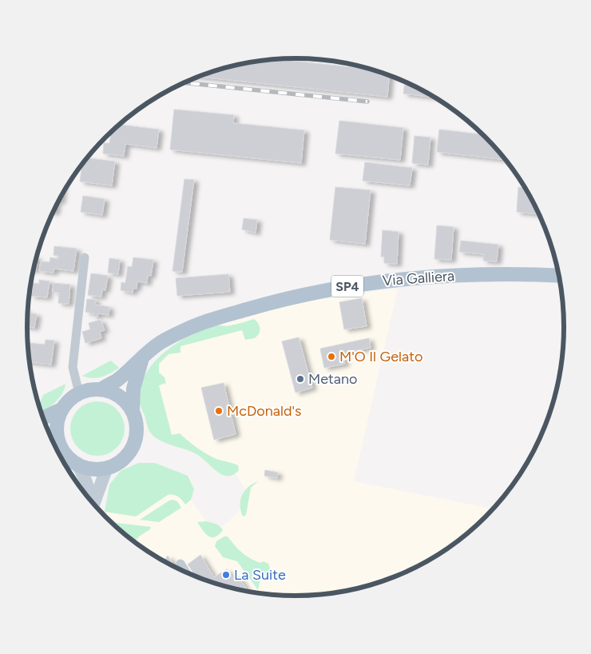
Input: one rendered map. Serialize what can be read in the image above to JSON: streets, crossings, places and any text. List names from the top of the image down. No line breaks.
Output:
{"streets":{"main road":["Via Galliera","SP4"]},"places":["M'O Il Gelato","Metano","McDonald's","La Suite"]}
